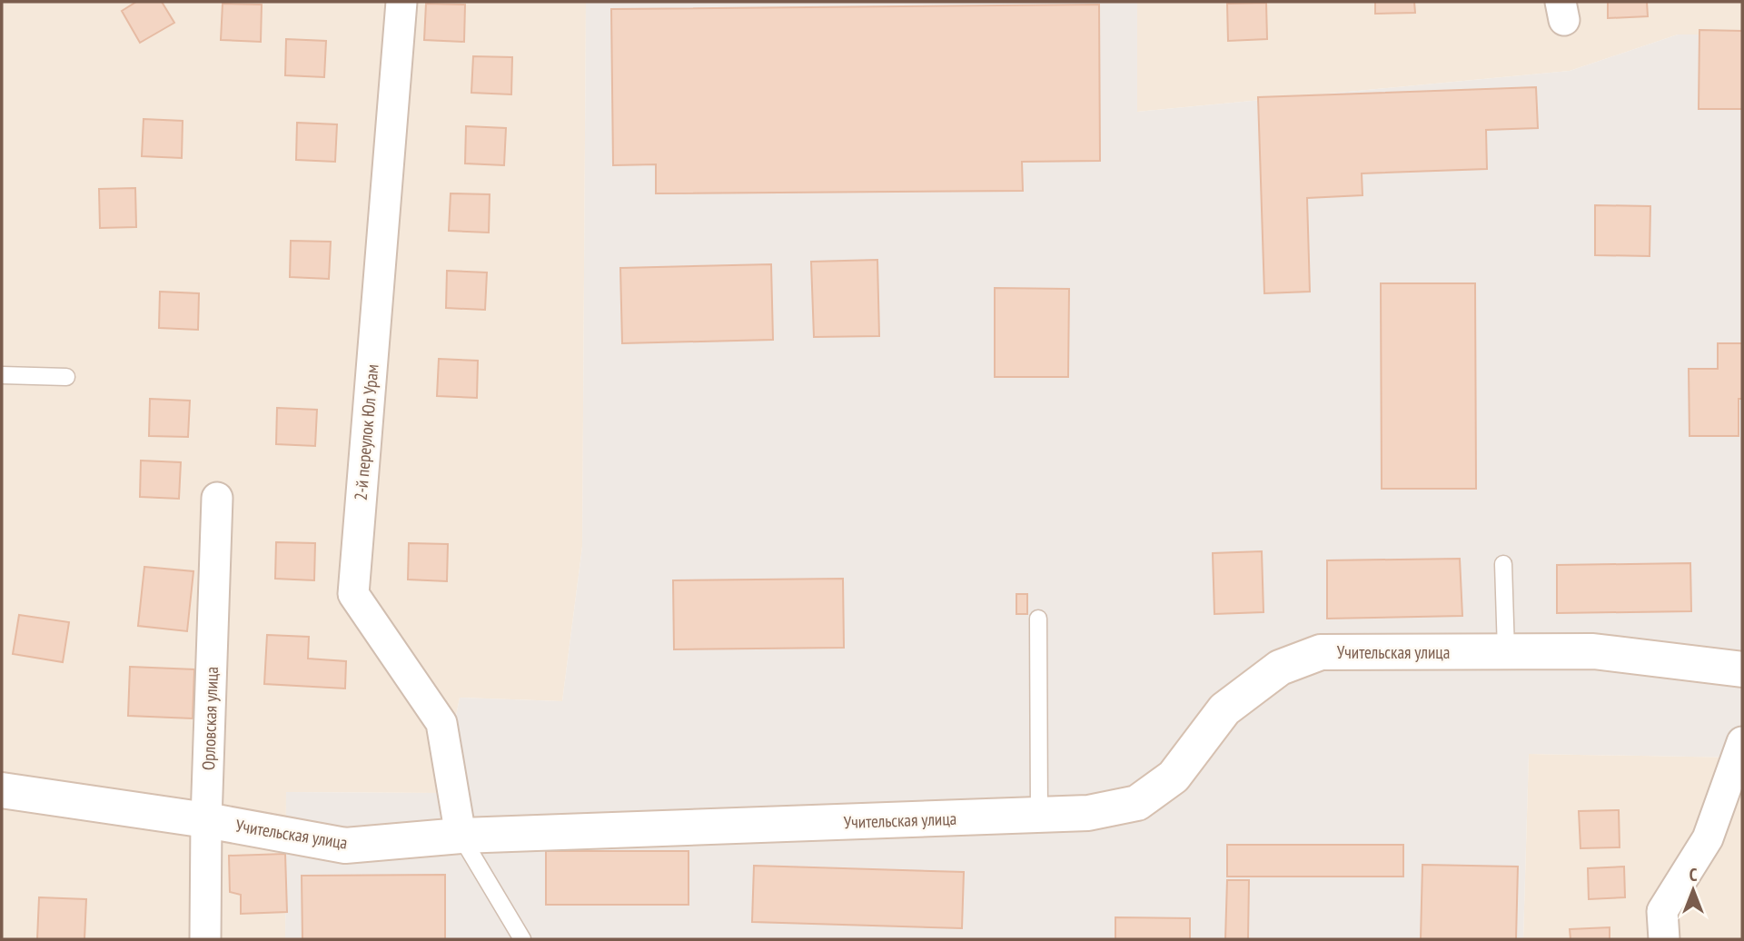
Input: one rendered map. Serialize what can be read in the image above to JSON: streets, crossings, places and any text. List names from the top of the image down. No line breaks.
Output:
{"streets":{"street":["2-й переулок Юл Урам","Учительская улица","Орловская улица"]},"crossings":[["2-й переулок Юл Урам","Учительская улица"],["Учительская улица","Орловская улица"]],"north":"top"}
